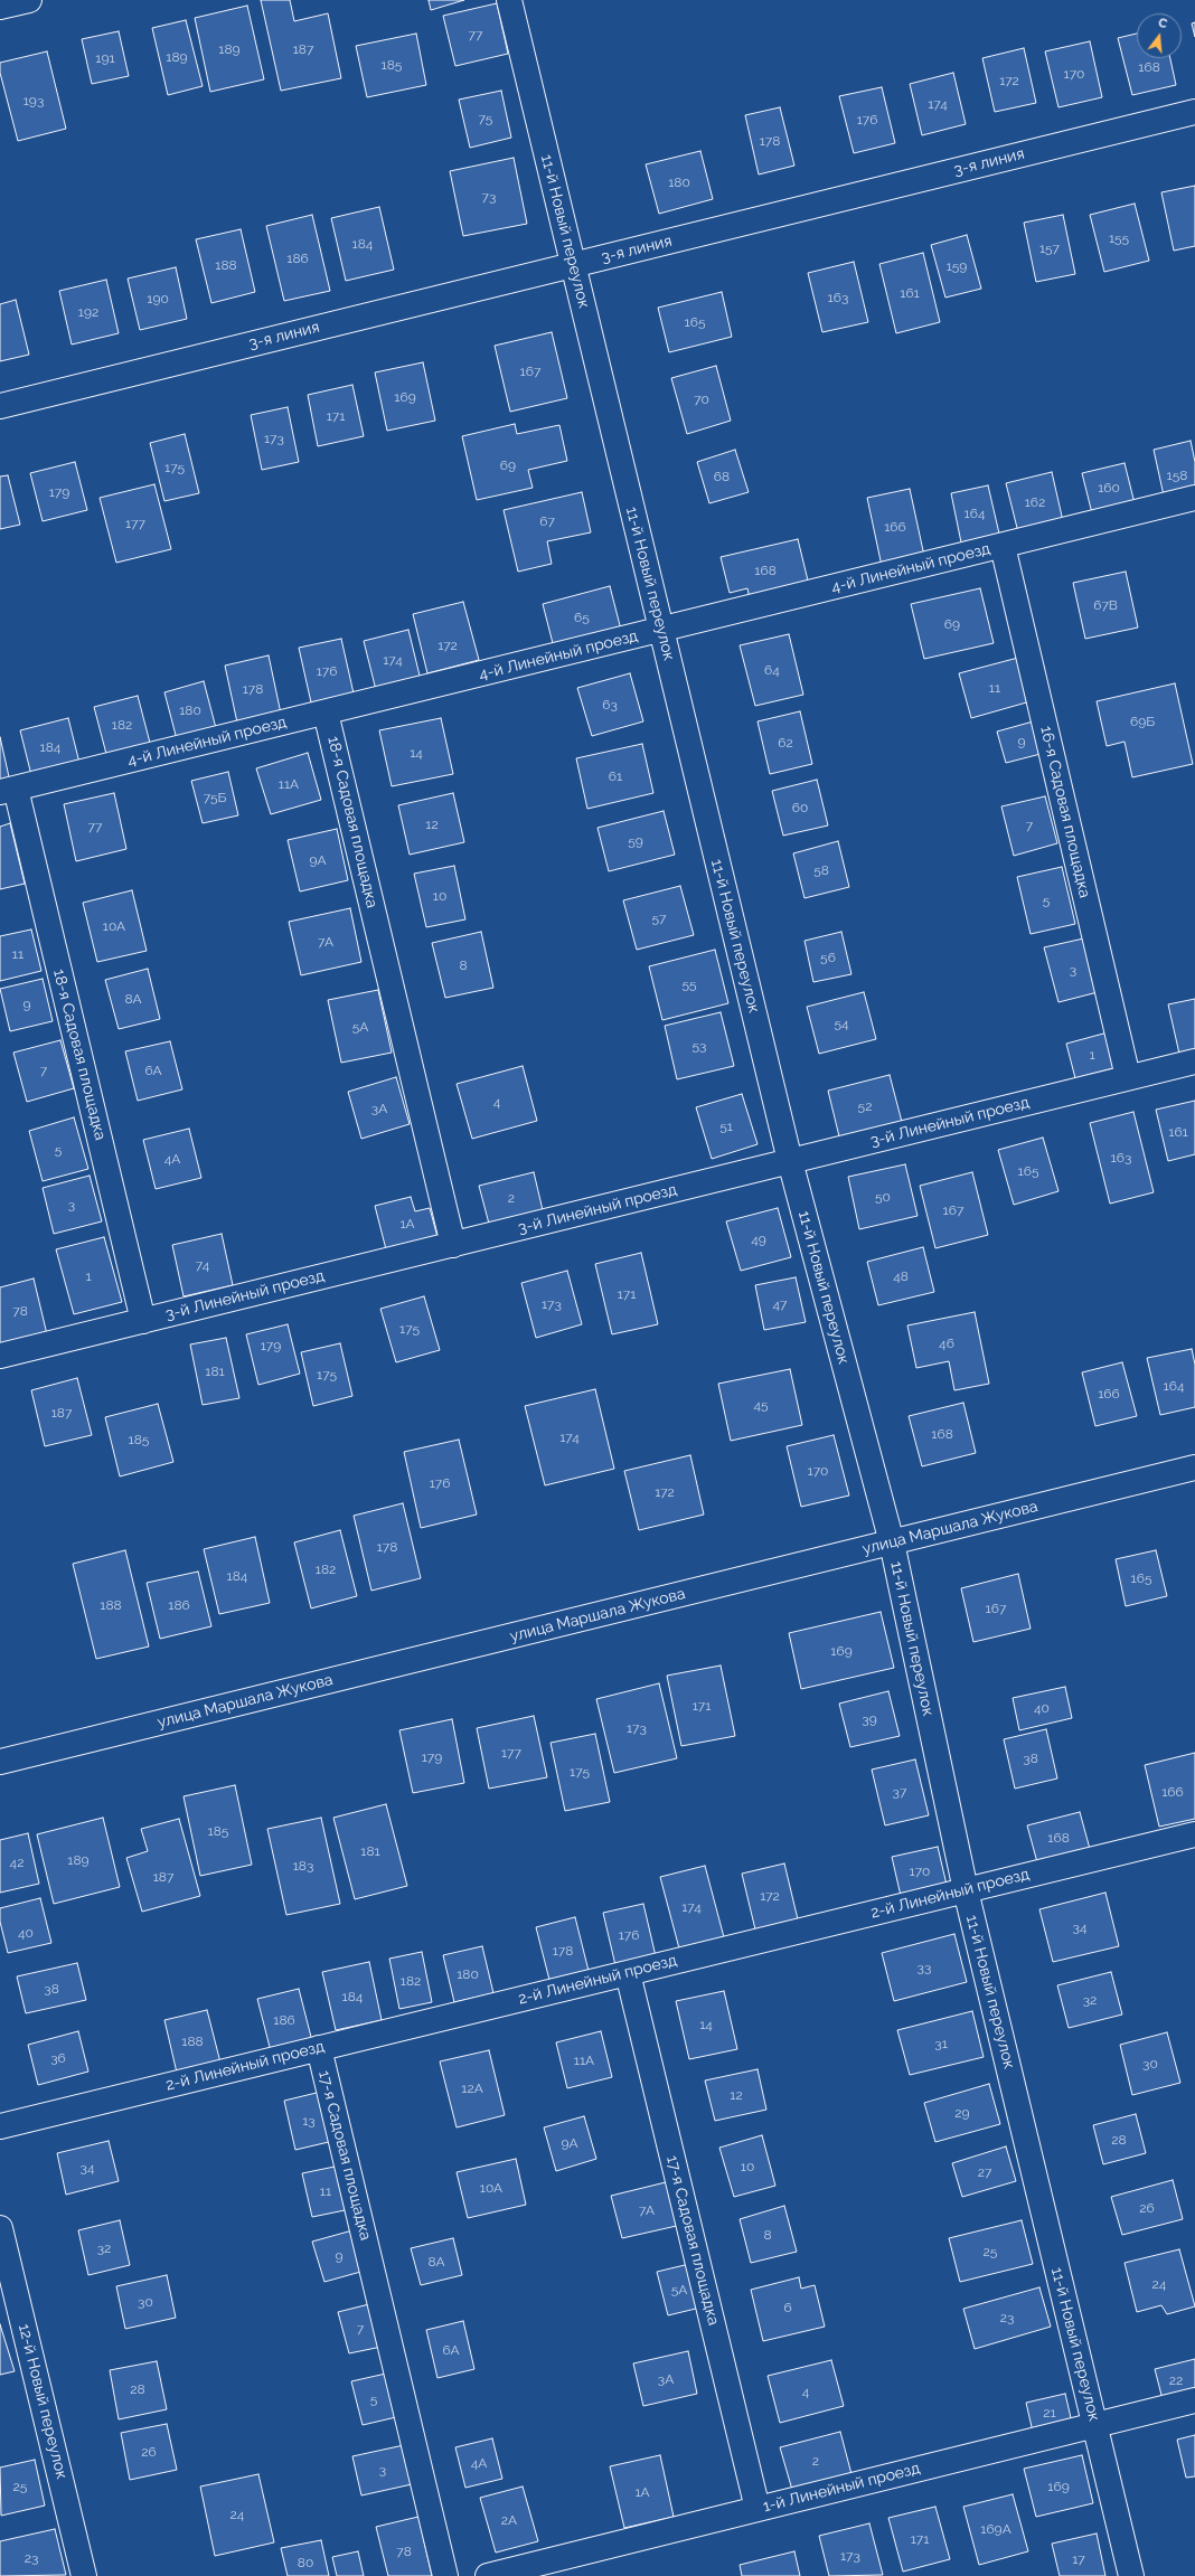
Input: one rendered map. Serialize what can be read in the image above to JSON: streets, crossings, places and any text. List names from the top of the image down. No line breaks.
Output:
{"streets":{"street":["3-я линия","11-й Новый переулок","4-й Линейный проезд","16-я Садовая площадка","18-я Садовая площадка","3-й Линейный проезд","улица Маршала Жукова","2-й Линейный проезд","17-я Садовая площадка","12-й Новый переулок","1-й Линейный проезд"]},"crossings":[["3-я линия","11-й Новый переулок"],["11-й Новый переулок","4-й Линейный проезд"],["11-й Новый переулок","3-й Линейный проезд"],["11-й Новый переулок","улица Маршала Жукова"],["11-й Новый переулок","2-й Линейный проезд"],["11-й Новый переулок","1-й Линейный проезд"],["4-й Линейный проезд","16-я Садовая площадка"],["4-й Линейный проезд","18-я Садовая площадка"],["16-я Садовая площадка","3-й Линейный проезд"],["18-я Садовая площадка","3-й Линейный проезд"],["2-й Линейный проезд","17-я Садовая площадка"],["17-я Садовая площадка","1-й Линейный проезд"]],"house_numbers":["77","189","187","189","191","185","168","170","172","193","174","75","176","178","180","73","155","184","157","186","188","159","161","163","190","192","165","167","169","70","171","173","69","175","158","68","160","179","162","164","67","177","166","168","67В","65","69","172","174","64","176","11","178","63","180","69Б","182","9","62","184","14","61","11А","75Б","60","12","7","77","59","9А","58","10","5","57","10А","7А","11","56","8","3","55","8А","9","54","5А","53","1","7","6А","4","52","3А","51","161","5","163","4А","165","50","2","3","167","1А","49","74","1","48","171","173","47","78","175","46","179","181","175","164","166","45","187","168","174","185","170","176","172","178","182","184","165","188","186","167","169","171","40","39","173","177","179","38","175","37","166","185","168","181","189","42","183","170","187","172","174","34","40","176","178","33","180","182","38","184","32","186","14","188","31","36","11А","30","12А","12","29","13","28","9А","10","34","27","10А","11","26","7А","8","32","25","9","8А","24","5А","30","6","23","7","6А","3А","22","28","4","5","21","26","2","4А","3","25","169","1А","24","2А","169А","171","78","173","23","17","80"],"north":"top"}
